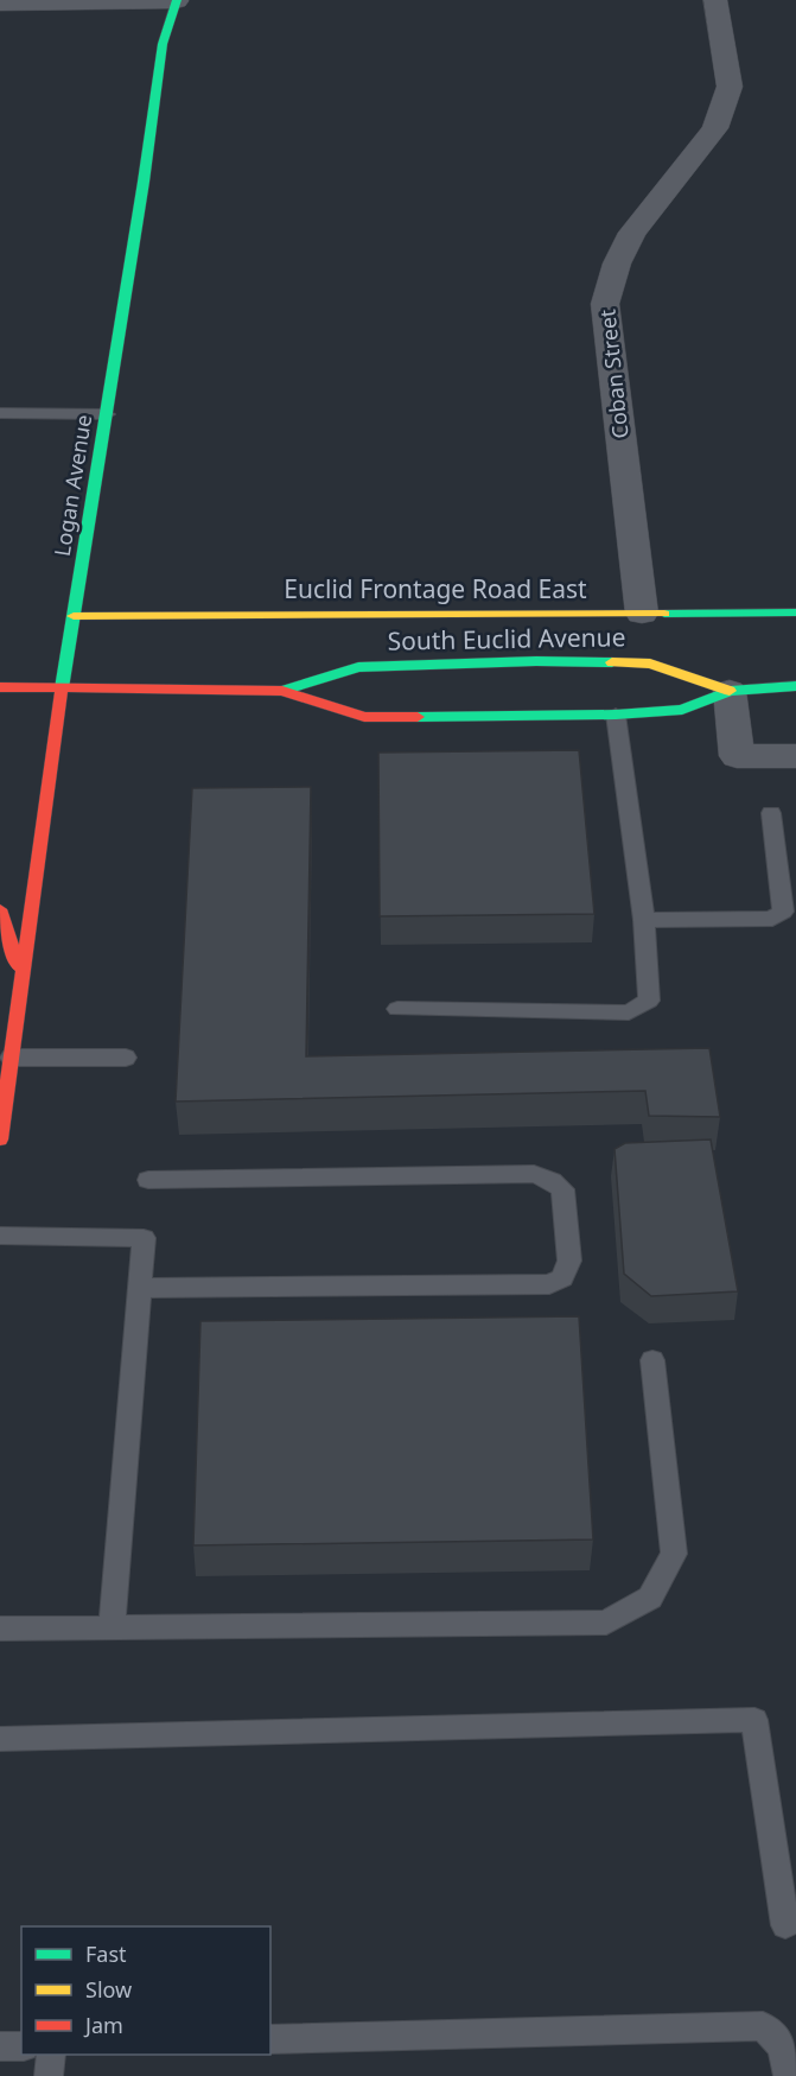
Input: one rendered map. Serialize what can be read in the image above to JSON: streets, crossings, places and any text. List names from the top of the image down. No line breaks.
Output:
{"streets":{"street":["Coban Street","Logan Avenue","Euclid Frontage Road East","South Euclid Avenue"]},"crossings":[["Coban Street","Euclid Frontage Road East"],["Logan Avenue","Euclid Frontage Road East"],["Logan Avenue","South Euclid Avenue"]],"legend":["Fast","Slow","Jam"]}
